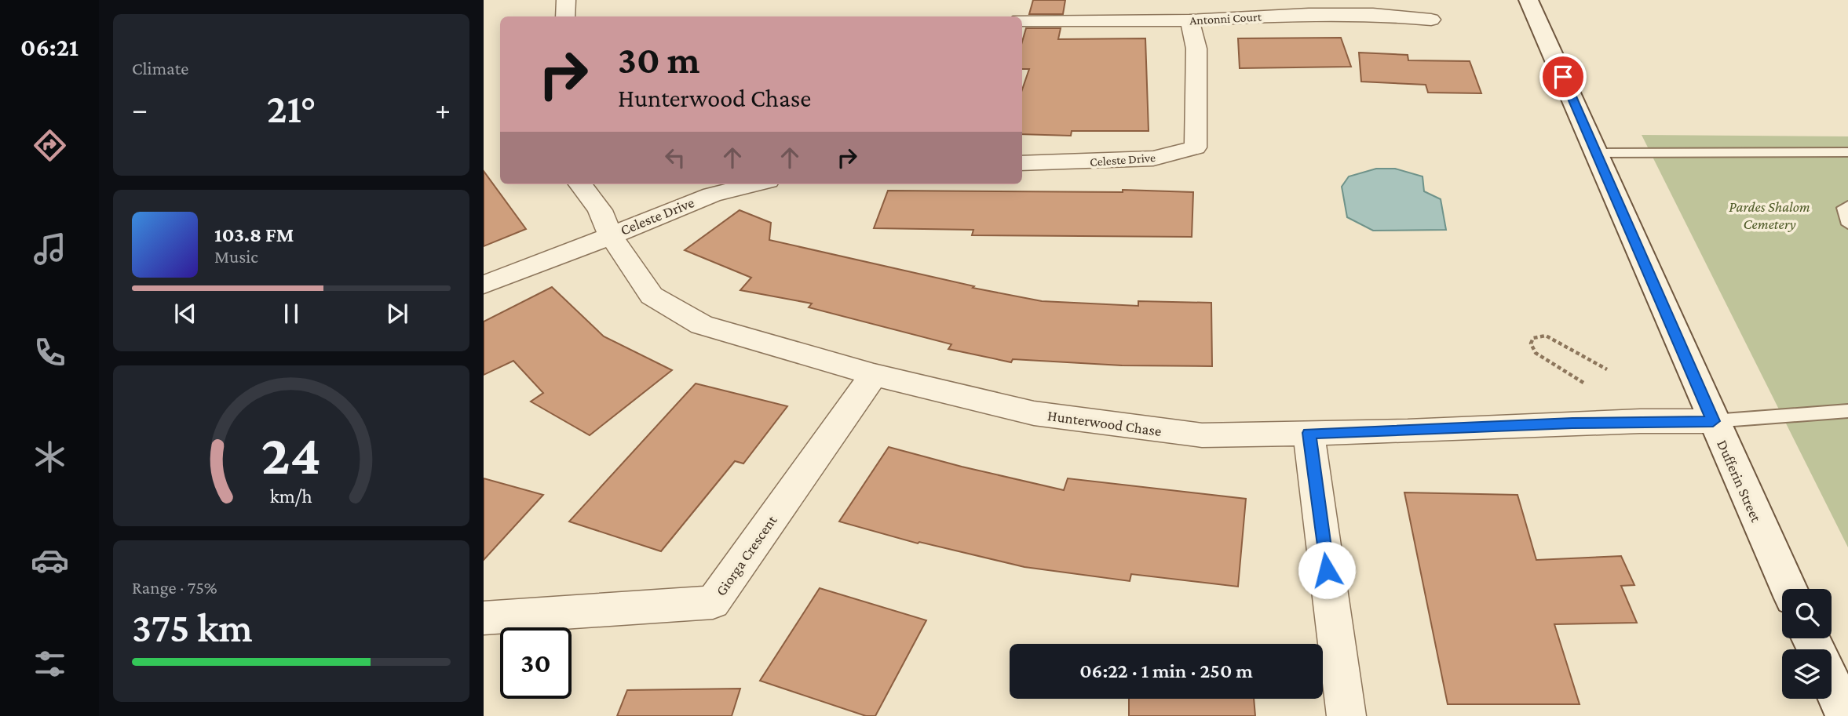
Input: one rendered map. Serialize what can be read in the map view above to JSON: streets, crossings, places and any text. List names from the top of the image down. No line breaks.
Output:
{"streets":{"main road":["Dufferin Street"],"street":["Antonni Court","Celeste Drive","Hunterwood Chase","Giorga Crescent"]},"crossings":[["Antonni Court","Celeste Drive"],["Celeste Drive","Hunterwood Chase"],["Hunterwood Chase","Dufferin Street"],["Hunterwood Chase","Giorga Crescent"]],"parks":["Pardes Shalom Cemetery"],"page":{"tabs":"06:21","tile":["Climate",["Range · 75%","375 km"]],"turn":["30 m","Hunterwood Chase"],"heat":["−","21°","+"],"song":["103.8 FM","Music"],"limit":"30","trip":"06:22 · 1 min · 250 m","gauge":["24","km/h"]}}
